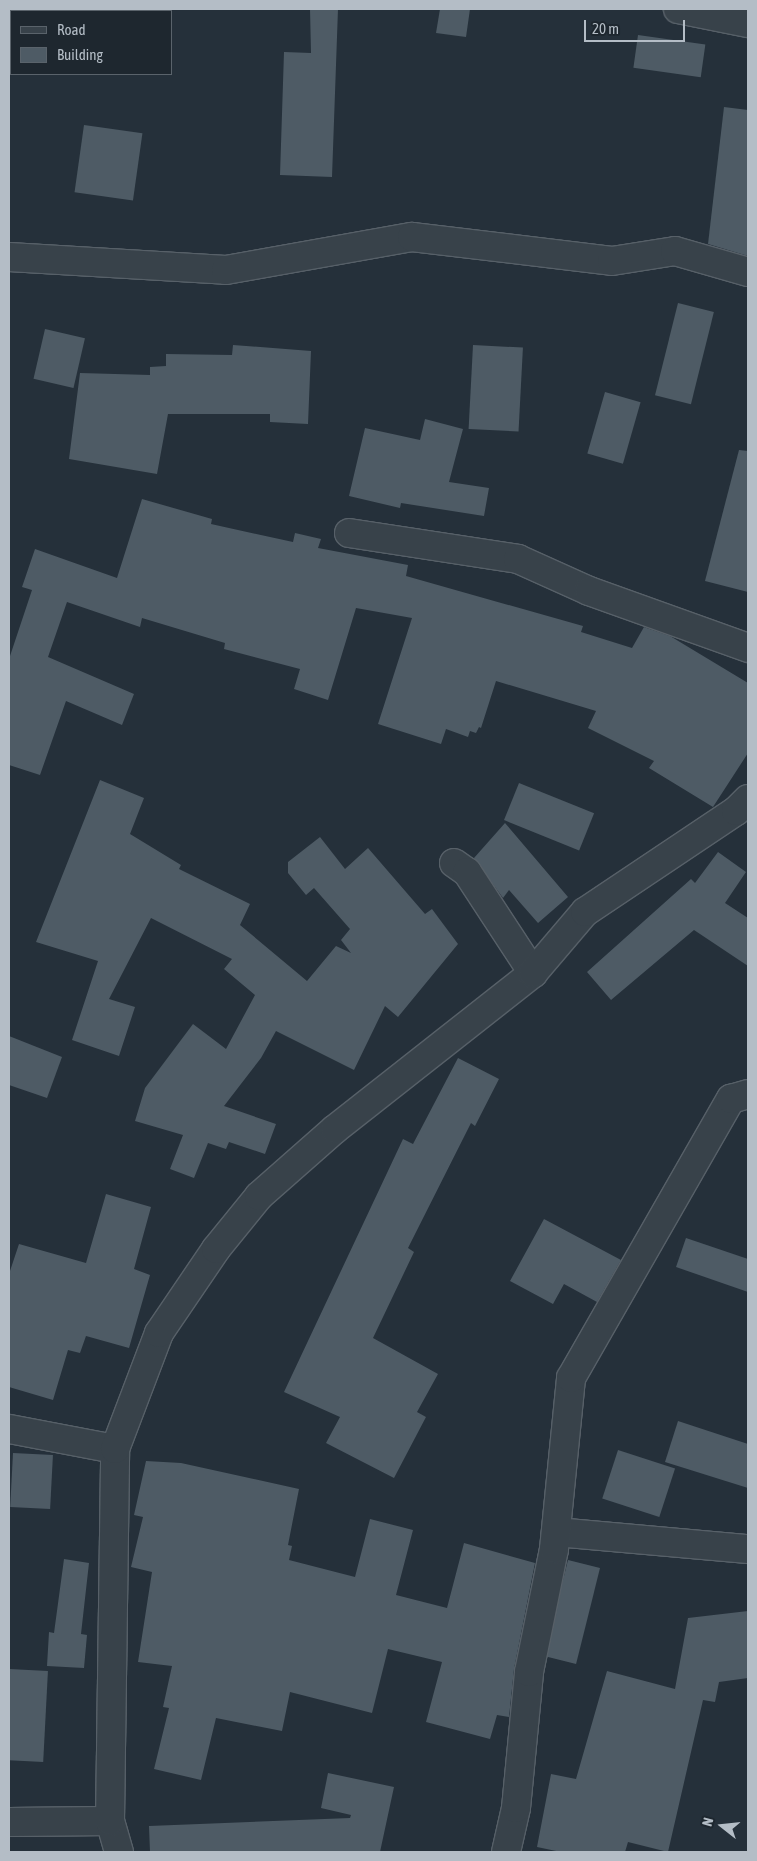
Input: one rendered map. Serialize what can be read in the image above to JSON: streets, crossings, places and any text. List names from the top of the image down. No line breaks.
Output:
{"legend":["Road","Building"],"scale_bar":"20 m","north":"left"}
